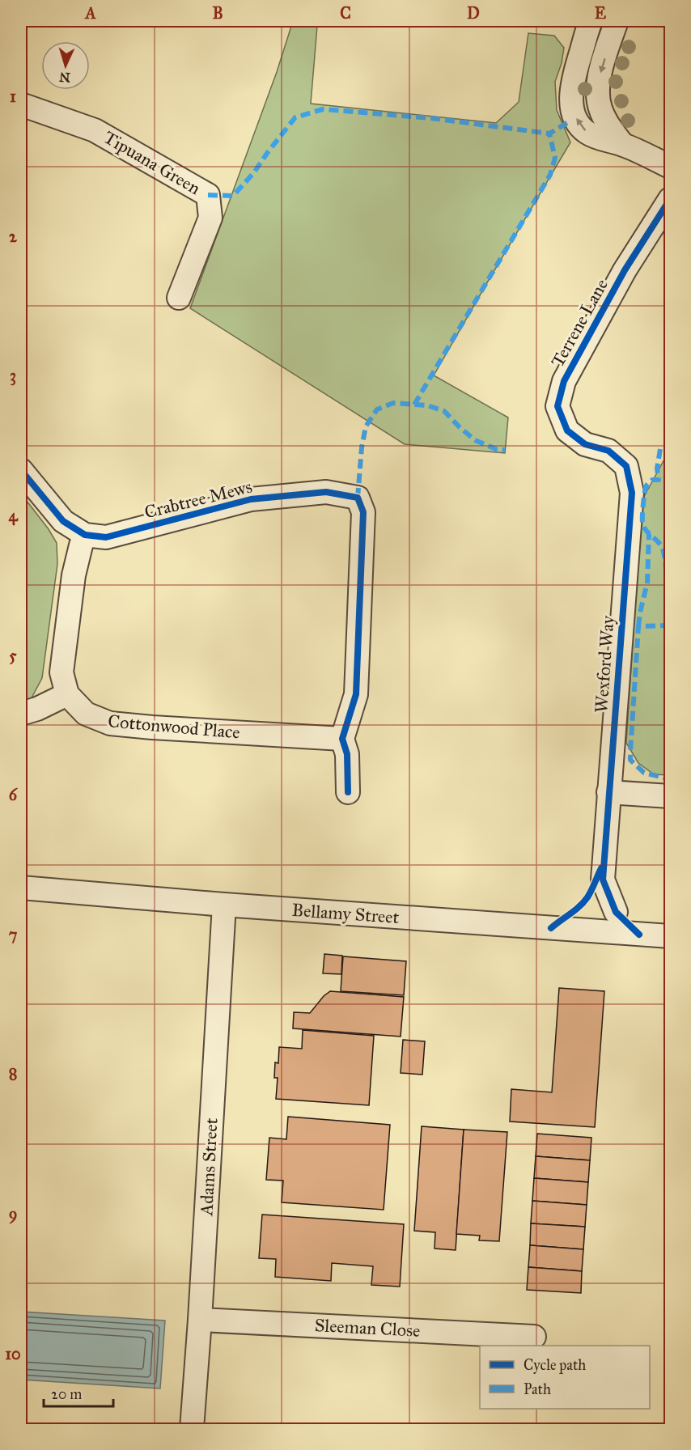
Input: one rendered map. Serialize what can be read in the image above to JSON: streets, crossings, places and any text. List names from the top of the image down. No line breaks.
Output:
{"streets":{"street":["Tipuana Green","Terrene Lane","Crabtree Mews","Wexford Way","Cottonwood Place","Bellamy Street","Adams Street","Sleeman Close"]},"crossings":[["Terrene Lane","Wexford Way"],["Crabtree Mews","Cottonwood Place"],["Bellamy Street","Adams Street"],["Adams Street","Sleeman Close"]],"legend":["Cycle path","Path"],"scale_bar":"20 m","north":"bottom","grid":{"columns":["A","B","C","D","E"],"rows":["1","2","3","4","5","6","7","8","9","10"]}}
